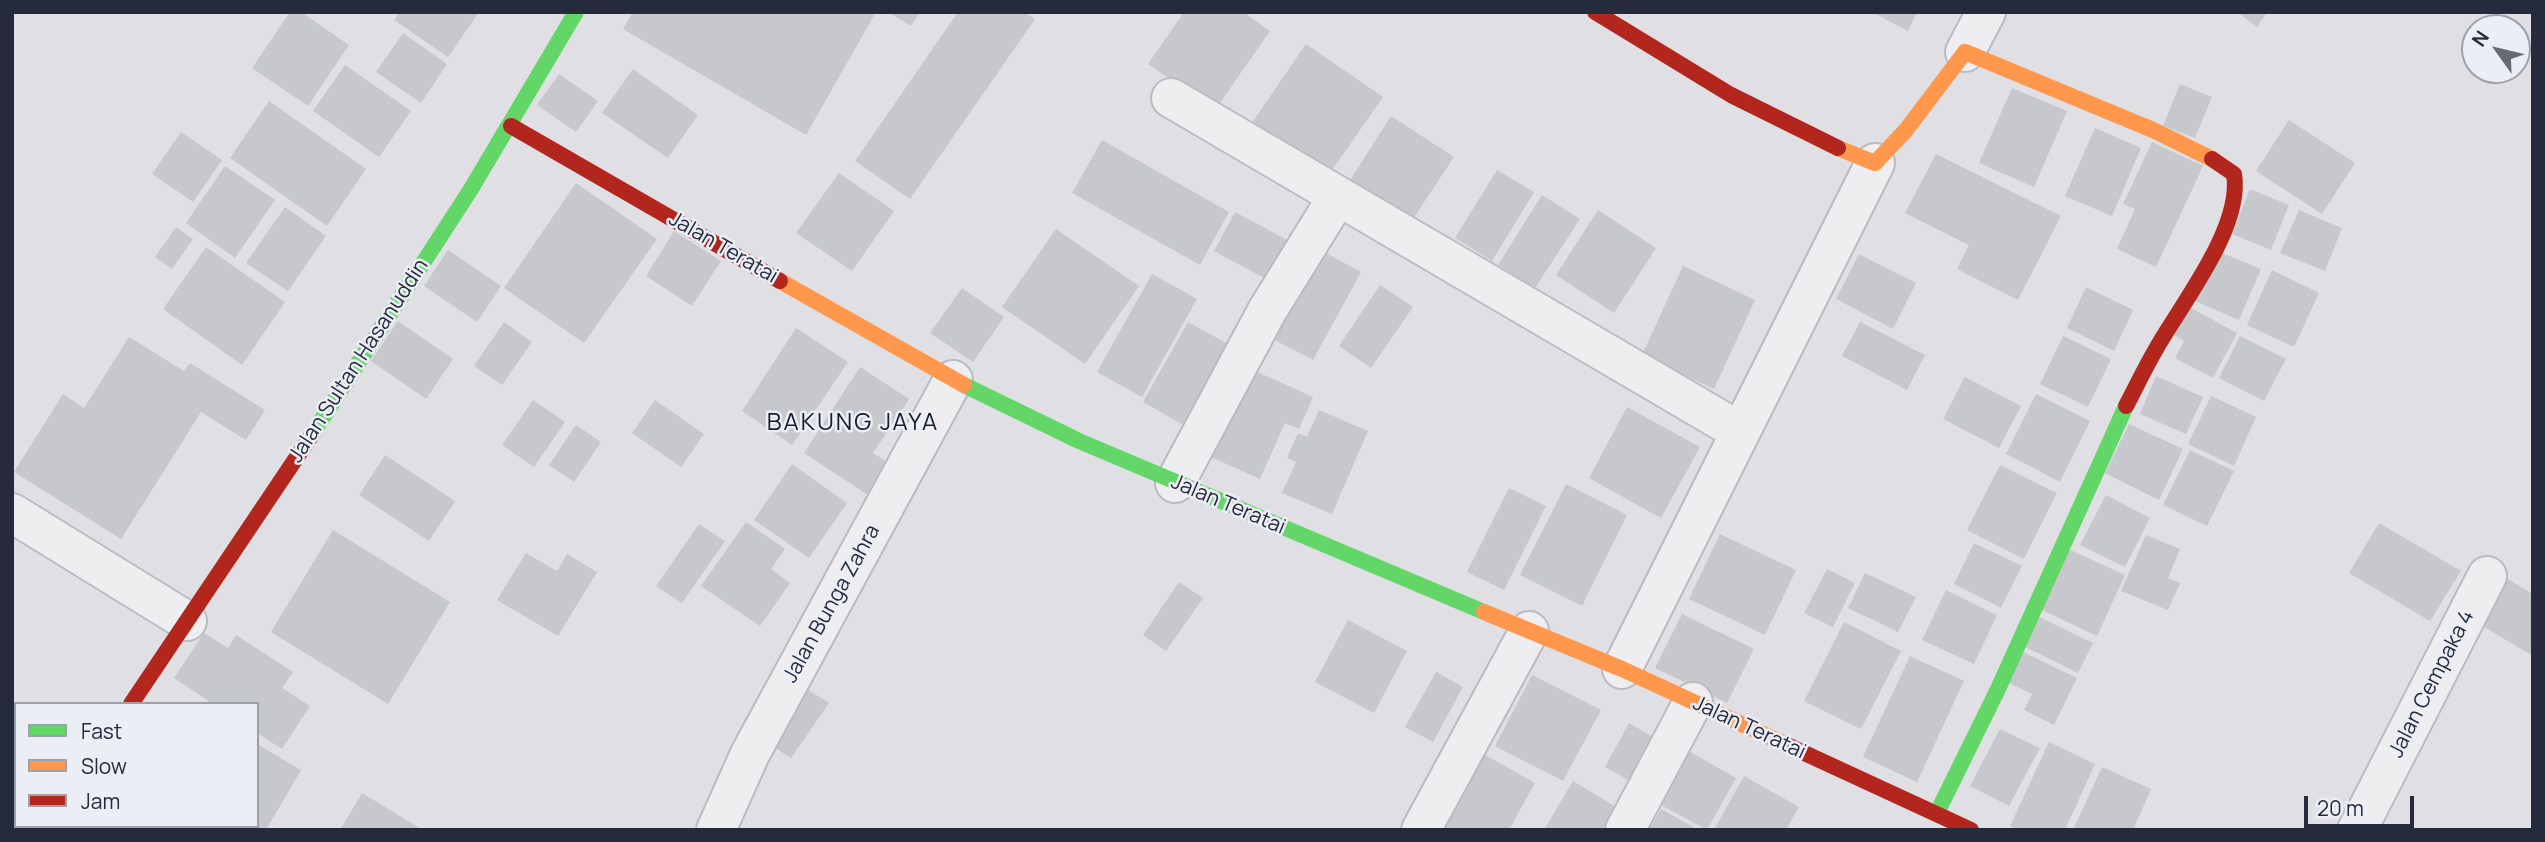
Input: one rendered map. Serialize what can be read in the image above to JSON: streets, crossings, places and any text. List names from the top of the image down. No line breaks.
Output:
{"streets":{"street":["Jalan Teratai","Jalan Sultan Hasanuddin","Jalan Bunga Zahra","Jalan Cempaka 4"]},"crossings":[["Jalan Teratai","Jalan Sultan Hasanuddin"],["Jalan Teratai","Jalan Bunga Zahra"]],"districts":["BAKUNG JAYA"],"legend":["Fast","Slow","Jam"],"scale_bar":"20 m","north":"top left"}
